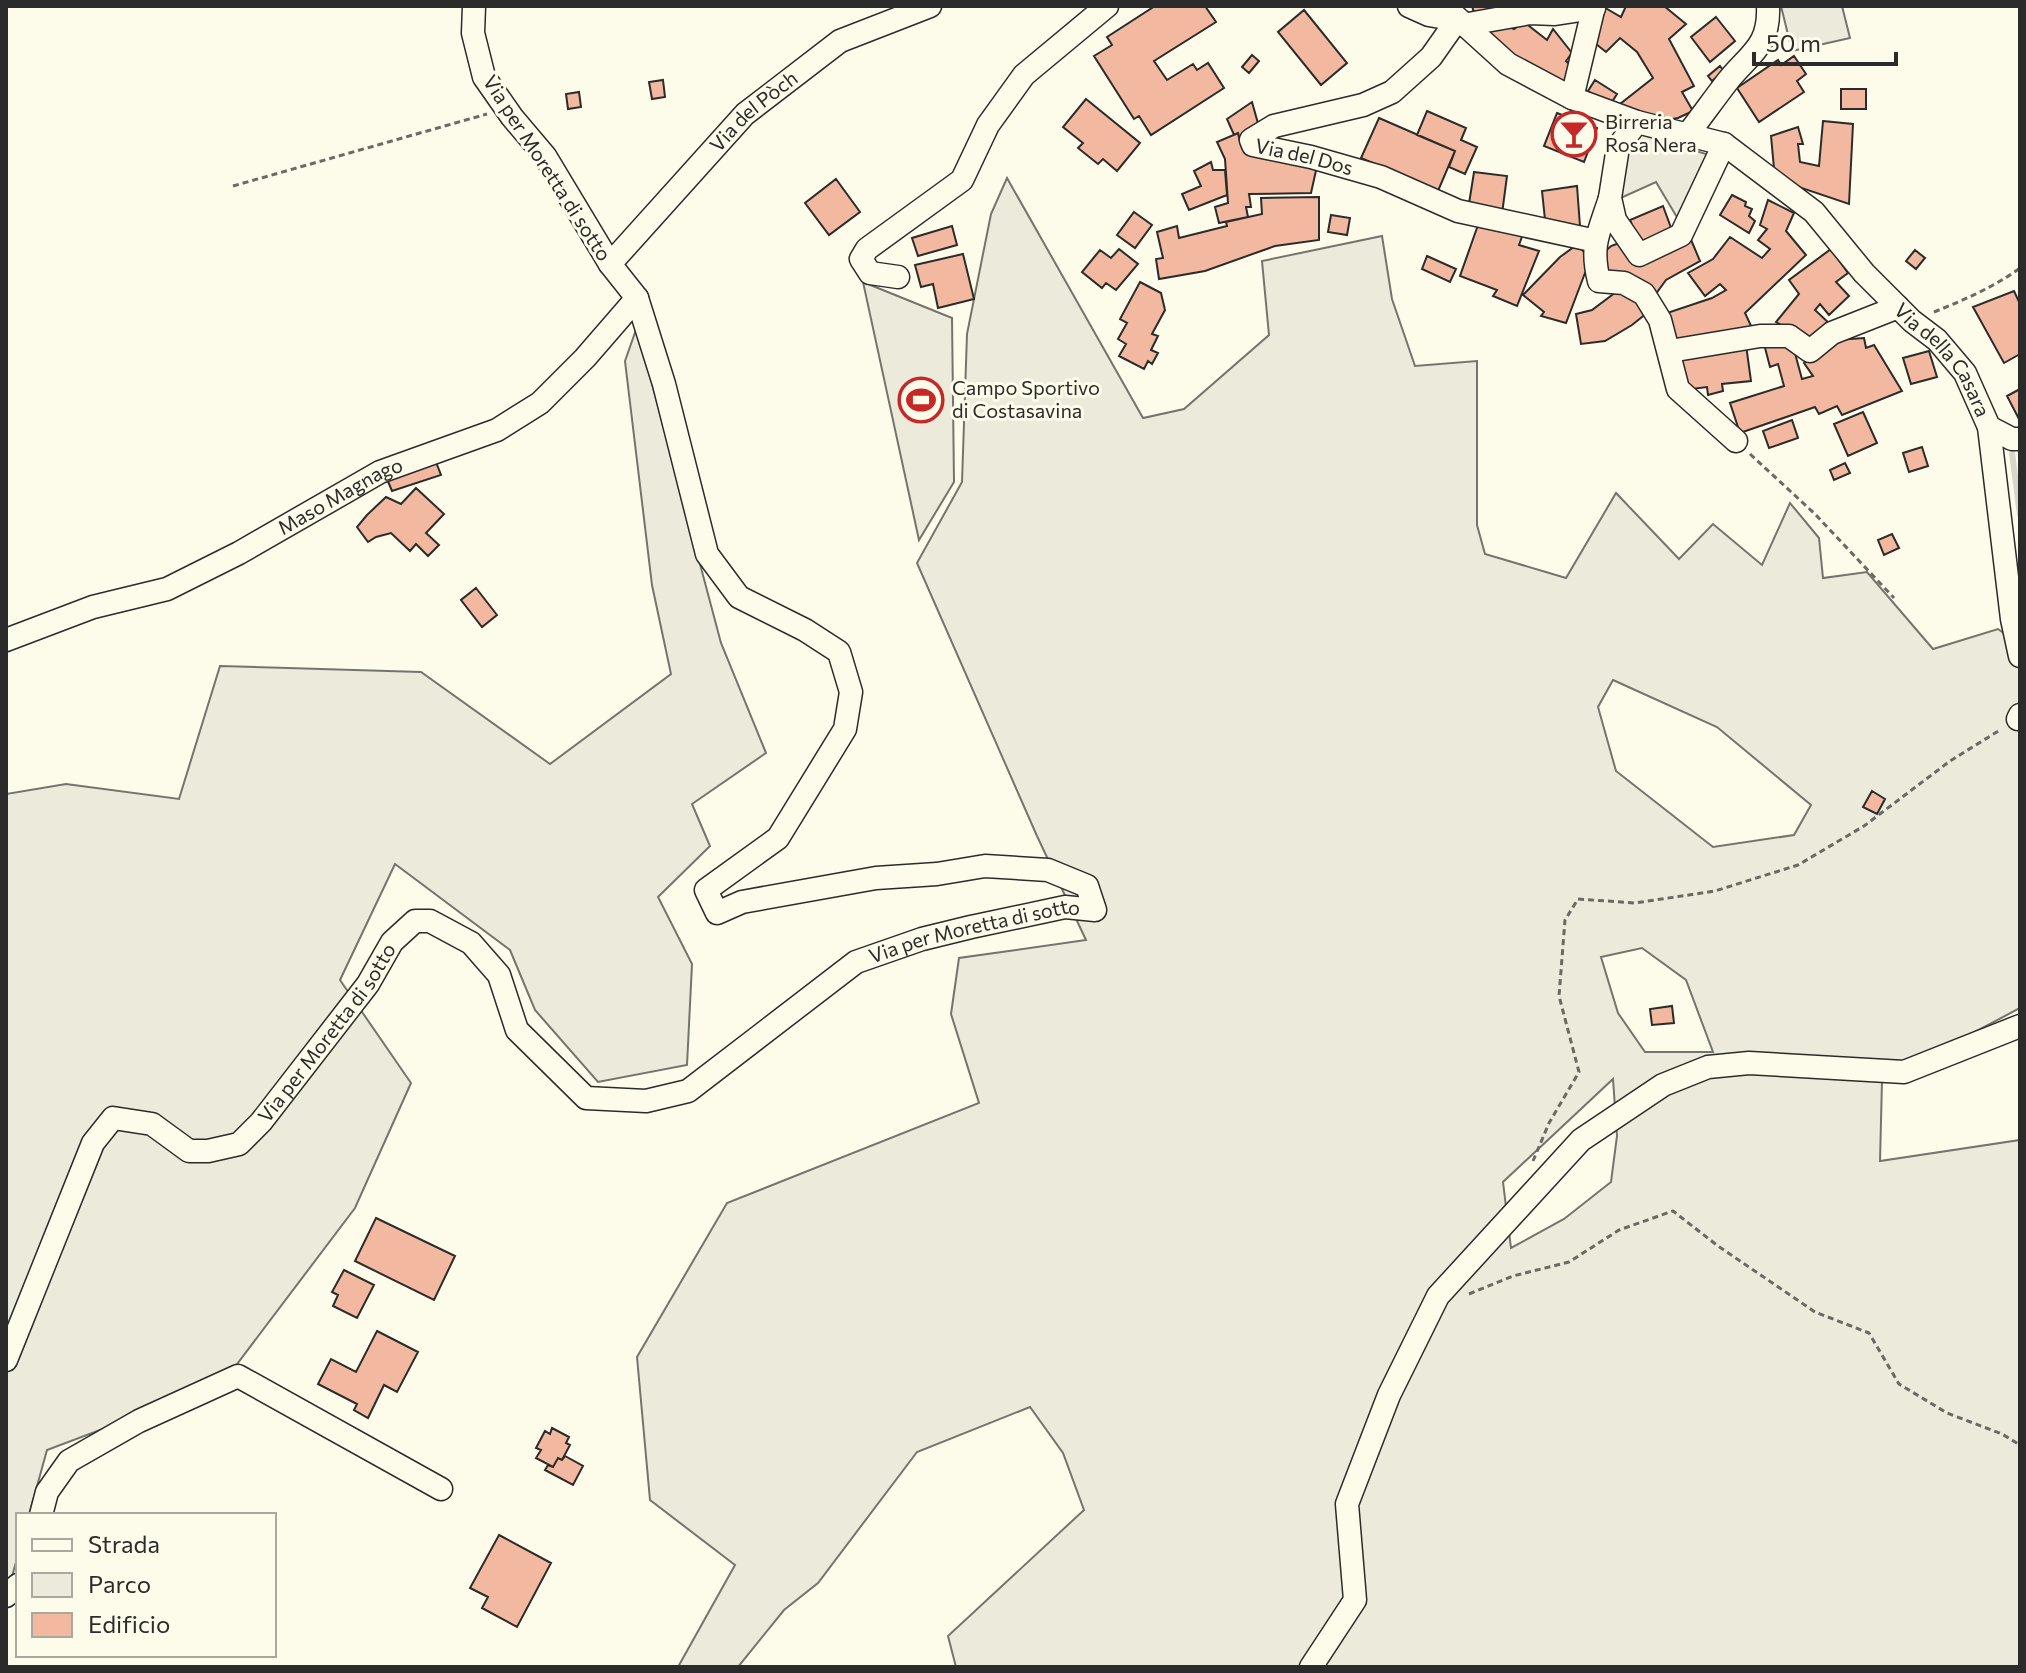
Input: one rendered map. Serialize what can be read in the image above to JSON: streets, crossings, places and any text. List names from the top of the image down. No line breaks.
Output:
{"streets":{"street":["Via del Pòch","Via del Dos","Via per Moretta di sotto","Via della Casara","Maso Magnago"]},"crossings":[["Via del Pòch","Via per Moretta di sotto"],["Via per Moretta di sotto","Maso Magnago"]],"places":{"bar":["Birreria Rosa Nera"],"sports":["Campo Sportivo di Costasavina"]},"legend":["Strada","Parco","Edificio"],"scale_bar":"50 m"}
